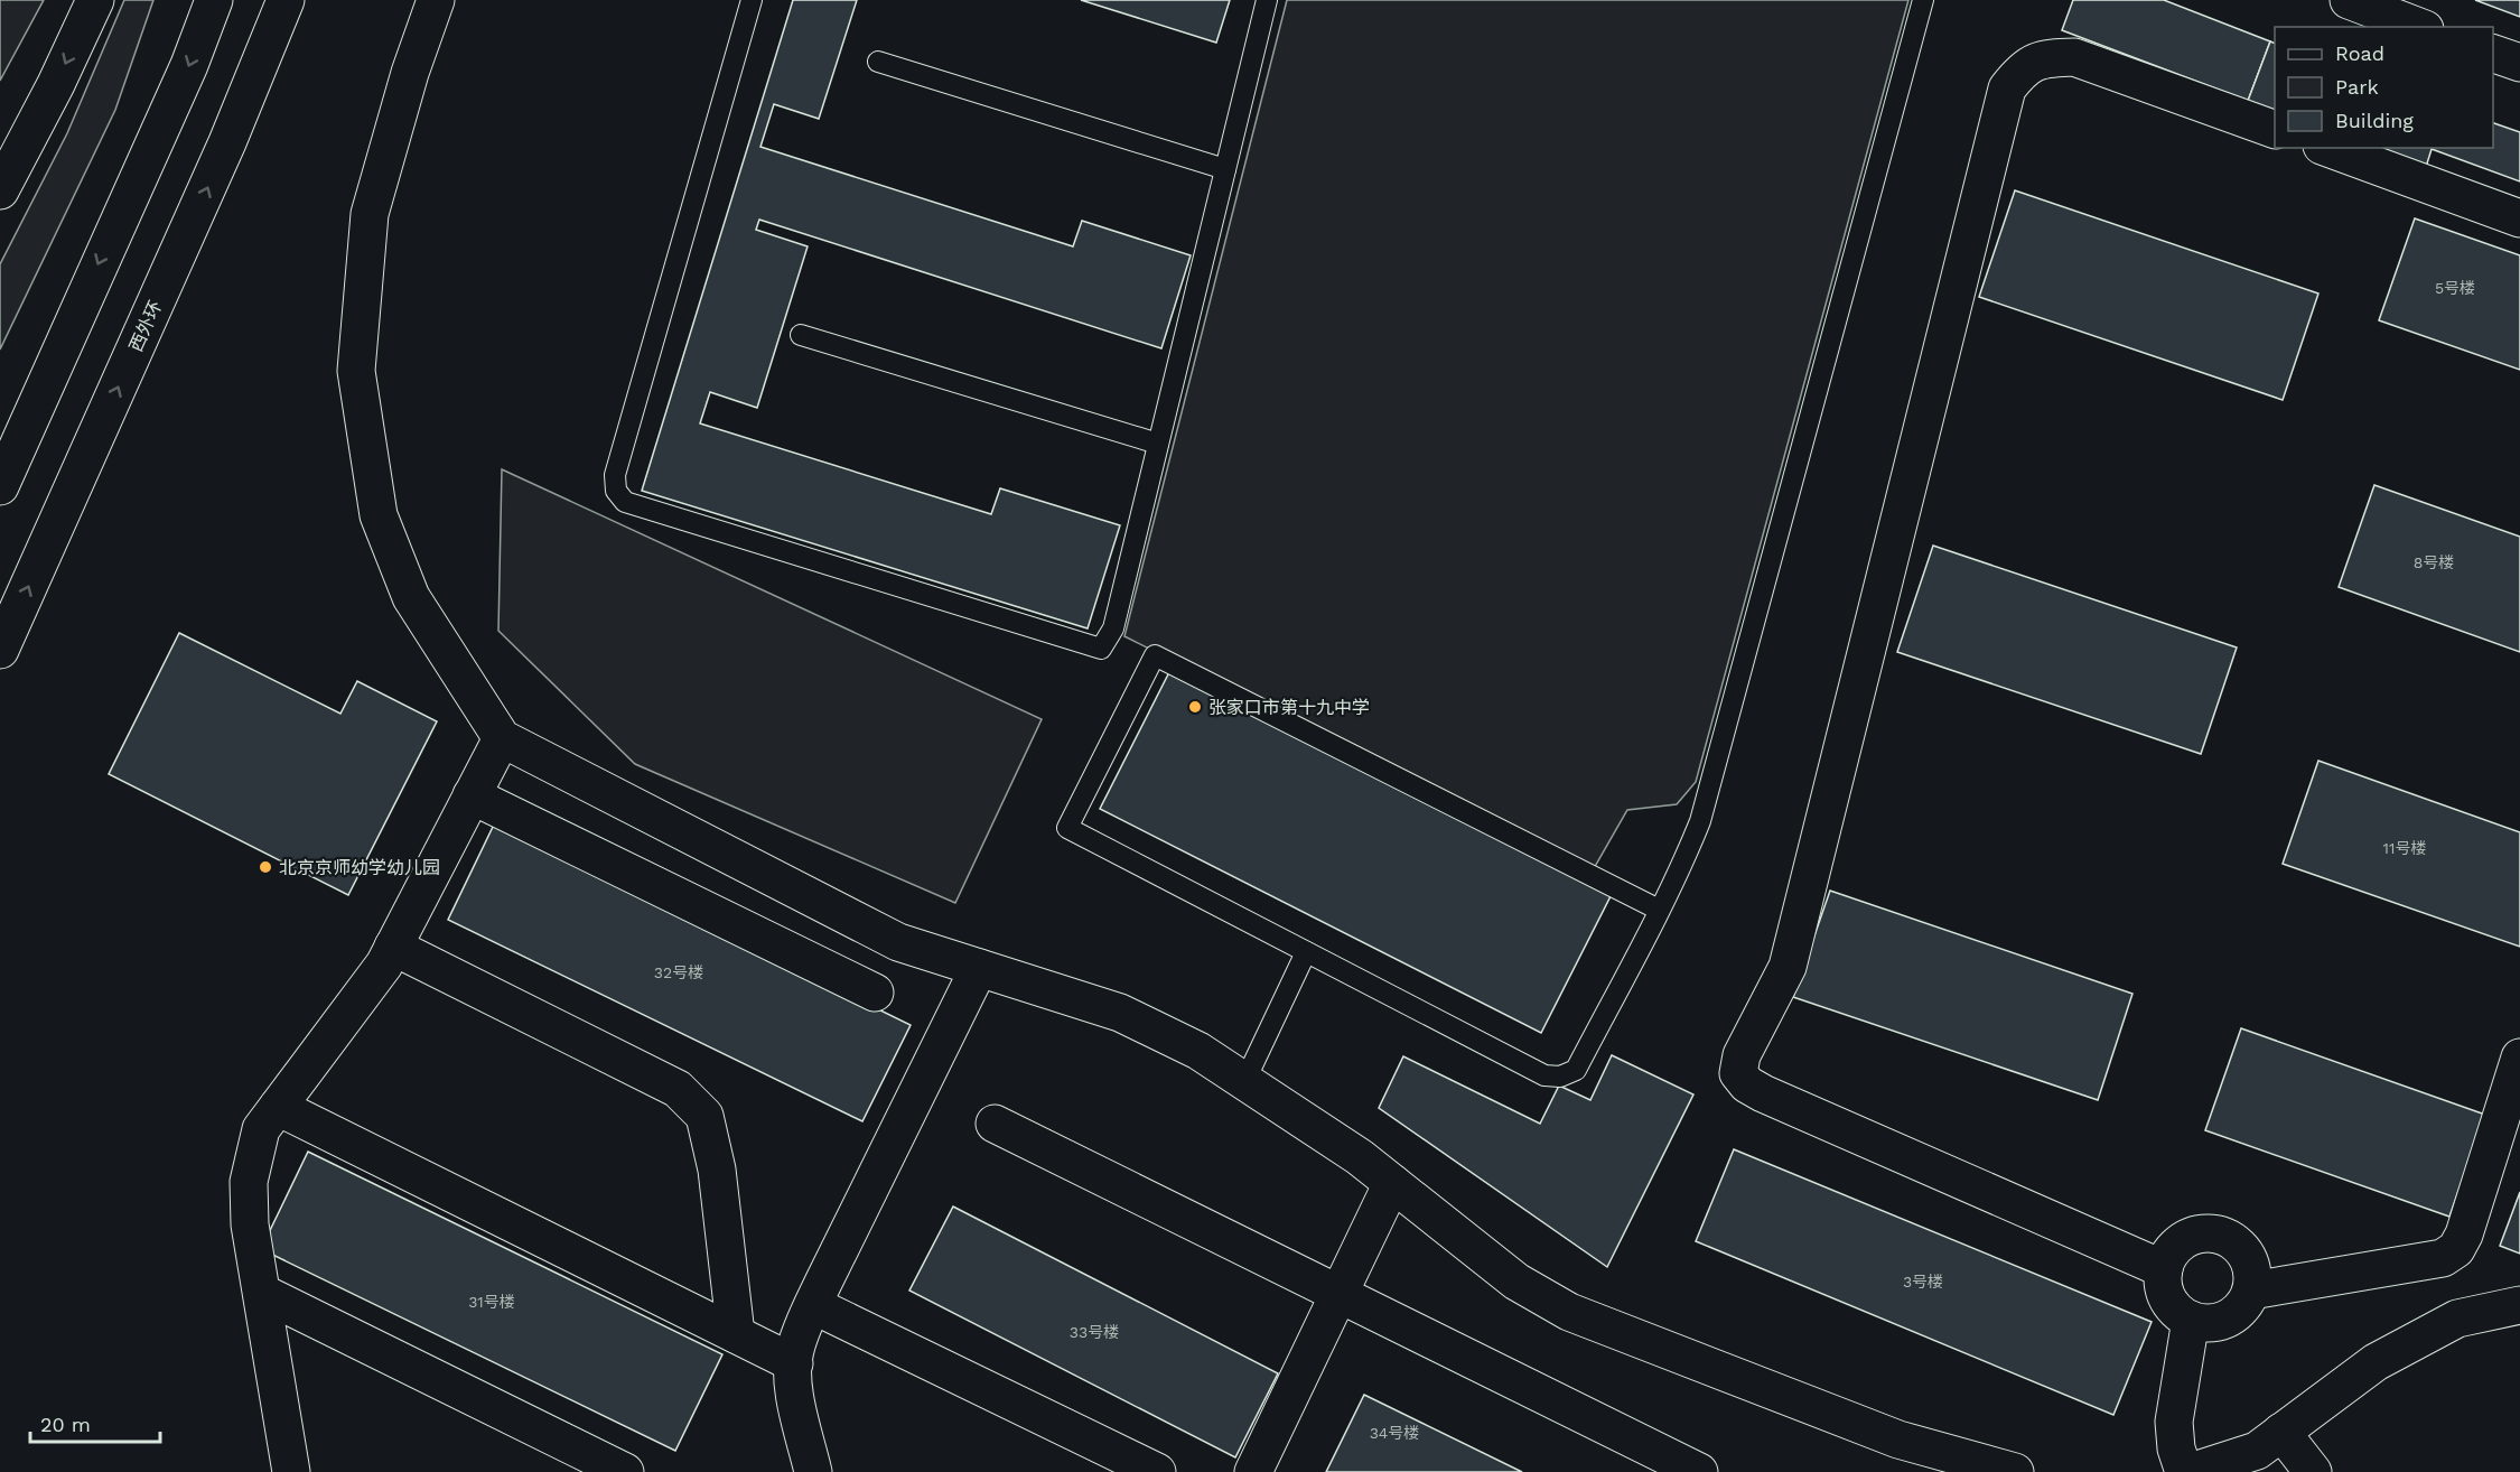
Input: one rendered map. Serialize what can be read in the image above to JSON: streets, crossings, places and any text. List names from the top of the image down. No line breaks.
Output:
{"streets":{"main road":["西外环"]},"places":["张家口市第十九中学","北京京师幼学幼儿园"],"house_numbers":["5号楼","8号楼","11号楼","32号楼","3号楼","31号楼","33号楼","34号楼"],"legend":["Road","Park","Building"],"scale_bar":"20 m"}
